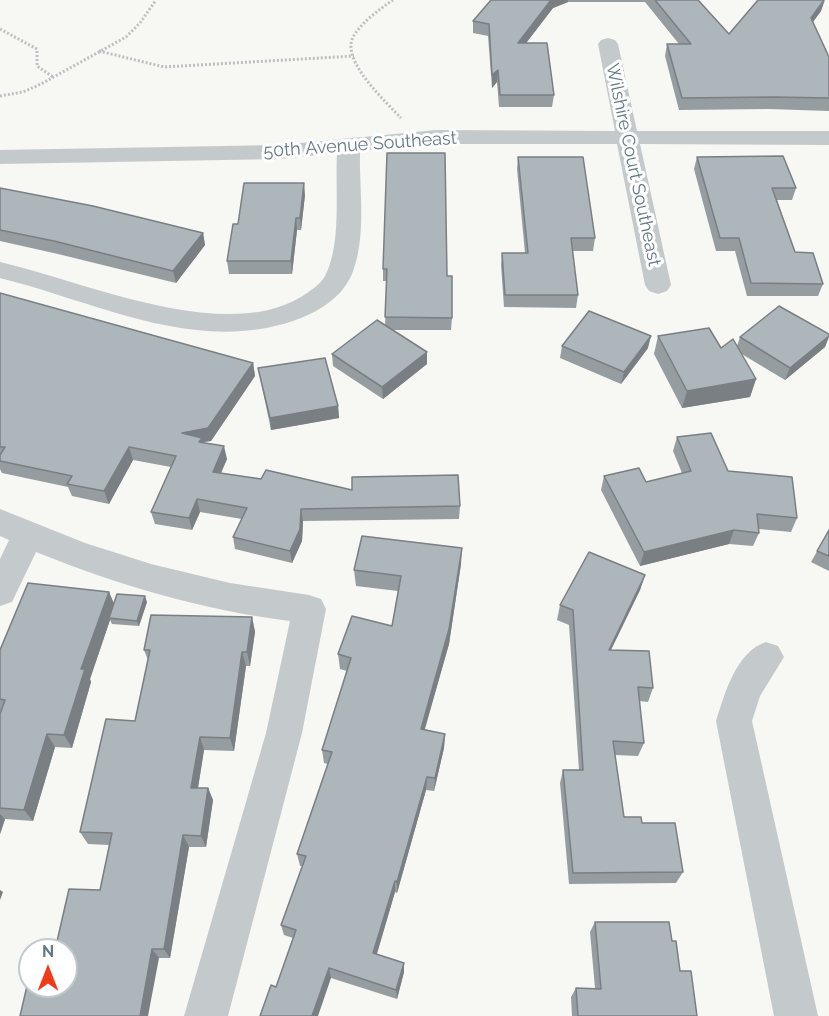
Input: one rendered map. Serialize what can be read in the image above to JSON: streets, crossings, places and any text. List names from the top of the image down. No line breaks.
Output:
{"streets":{"street":["50th Avenue Southeast","Wilshire Court Southeast"]},"crossings":[["50th Avenue Southeast","Wilshire Court Southeast"]],"north":"top"}
